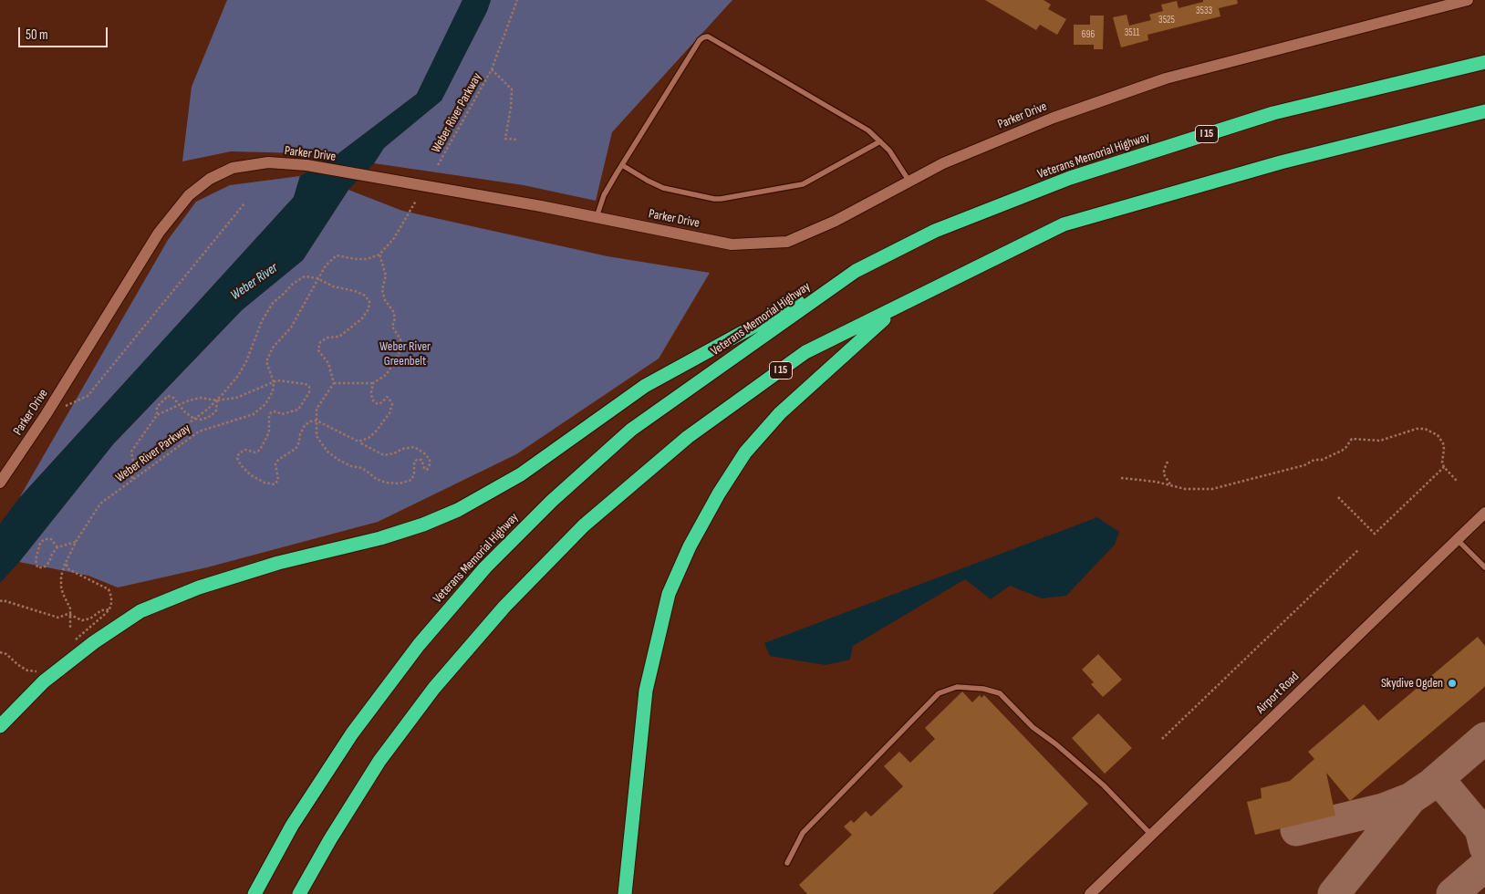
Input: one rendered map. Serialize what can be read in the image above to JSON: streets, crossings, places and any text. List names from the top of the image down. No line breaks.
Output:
{"streets":{"highway":["I 15","Veterans Memorial Highway"],"street":["Parker Drive","Airport Road"],"path":["Weber River Parkway"]},"water":["Weber River"],"parks":["Weber River Greenbelt"],"places":["Skydive Ogden"],"house_numbers":["3533","3525","3511","696"],"scale_bar":"50 m"}
